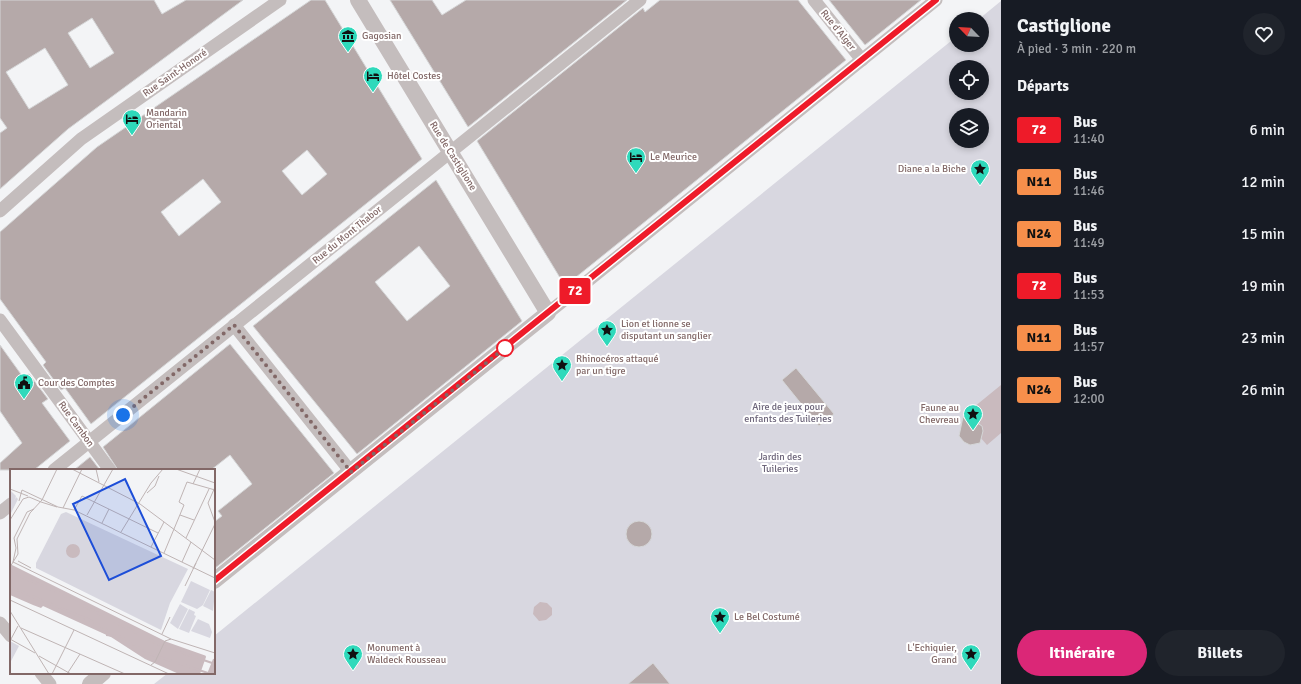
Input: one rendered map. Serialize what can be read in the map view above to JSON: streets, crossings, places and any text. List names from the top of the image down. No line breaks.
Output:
{"streets":{"street":["Rue d'Alger","Rue Saint-Honoré","Rue de Castiglione","Rue du Mont Thabor","Rue Cambon"]},"crossings":[["Rue de Castiglione","Rue du Mont Thabor"],["Rue du Mont Thabor","Rue Cambon"]],"parks":["Aire de jeux pour enfants des Tuileries","Jardin des Tuileries"],"places":{"museum":["Gagosian"],"hotel":["Hôtel Costes","Mandarin Oriental","Le Meurice"],"place":["Diane a la Biche","Lion et lionne se disputant un sanglier","Rhinocéros attaqué par un tigre","Faune au Chevreau","Le Bel Costumé","Monument à Waldeck Rousseau","L'Echiquier, Grand"],"public building":["Cour des Comptes"]},"lines":["bus line 72"],"north":"top left","page":{"on_map":"72","heading":[["Castiglione","À pied · 3 min · 220 m"],"Départs"],"list":[{"mark":"72","name":"Bus","note":"11:40","value":"6 min"},{"mark":"N11","name":"Bus","note":"11:46","value":"12 min"},{"mark":"N24","name":"Bus","note":"11:49","value":"15 min"},{"mark":"72","name":"Bus","note":"11:53","value":"19 min"},{"mark":"N11","name":"Bus","note":"11:57","value":"23 min"},{"mark":"N24","name":"Bus","note":"12:00","value":"26 min"}],"buttons":["Itinéraire","Billets"]}}
